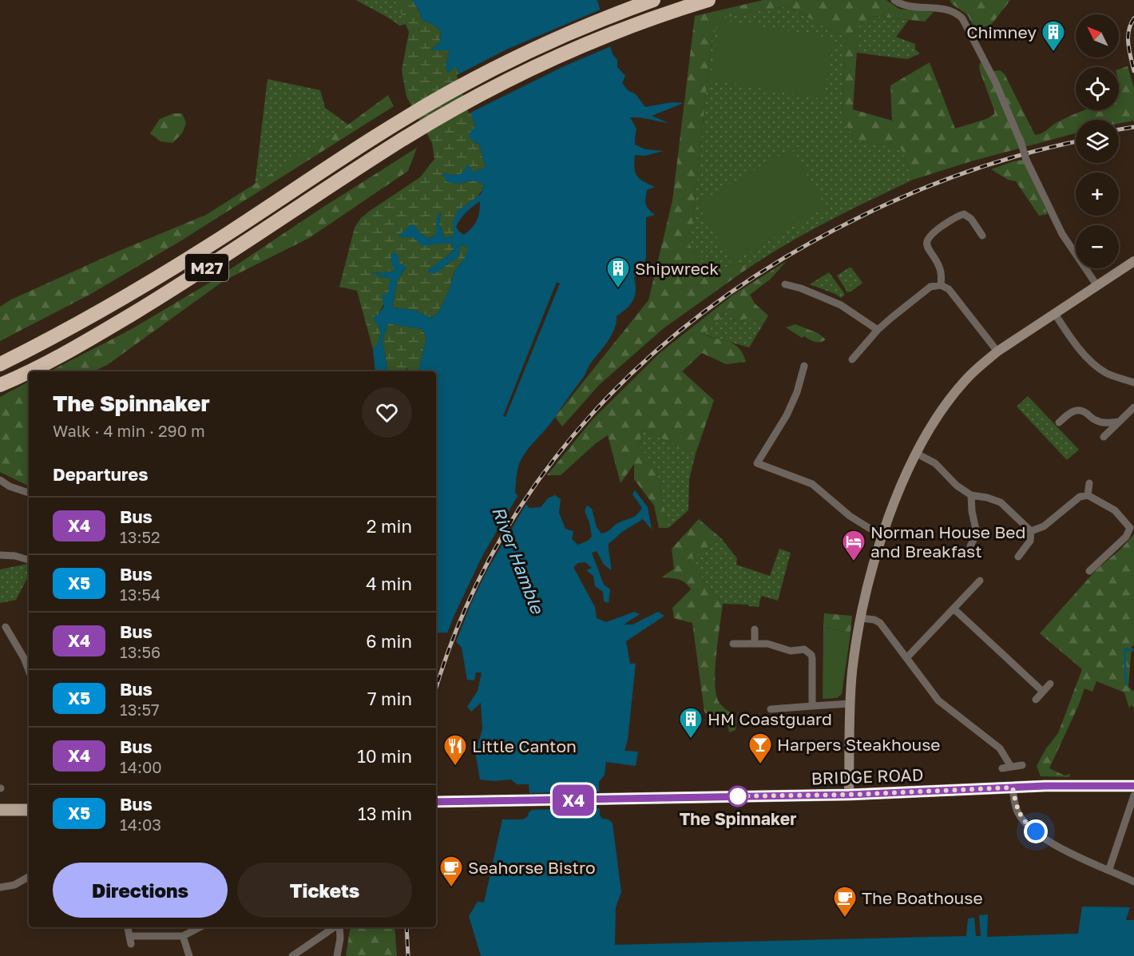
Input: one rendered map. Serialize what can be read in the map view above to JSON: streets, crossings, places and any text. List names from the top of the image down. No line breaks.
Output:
{"streets":{"highway":["M27"],"main road":["BRIDGE ROAD"]},"water":["River Hamble"],"places":{"building":["Chimney","Shipwreck","HM Coastguard"],"hotel":["Norman House Bed and Breakfast"],"bar":["Harpers Steakhouse"],"restaurant":["Little Canton"],"other":["The Spinnaker"],"cafe":["Seahorse Bistro","The Boathouse"]},"lines":["bus line X4"],"north":"top left","page":{"on_map":"X4","map_buttons":["+","−"],"heading":[["The Spinnaker","Walk · 4 min · 290 m"],"Departures"],"list":[{"mark":"X4","name":"Bus","note":"13:52","value":"2 min"},{"mark":"X5","name":"Bus","note":"13:54","value":"4 min"},{"mark":"X4","name":"Bus","note":"13:56","value":"6 min"},{"mark":"X5","name":"Bus","note":"13:57","value":"7 min"},{"mark":"X4","name":"Bus","note":"14:00","value":"10 min"},{"mark":"X5","name":"Bus","note":"14:03","value":"13 min"}],"buttons":["Directions","Tickets"]}}
